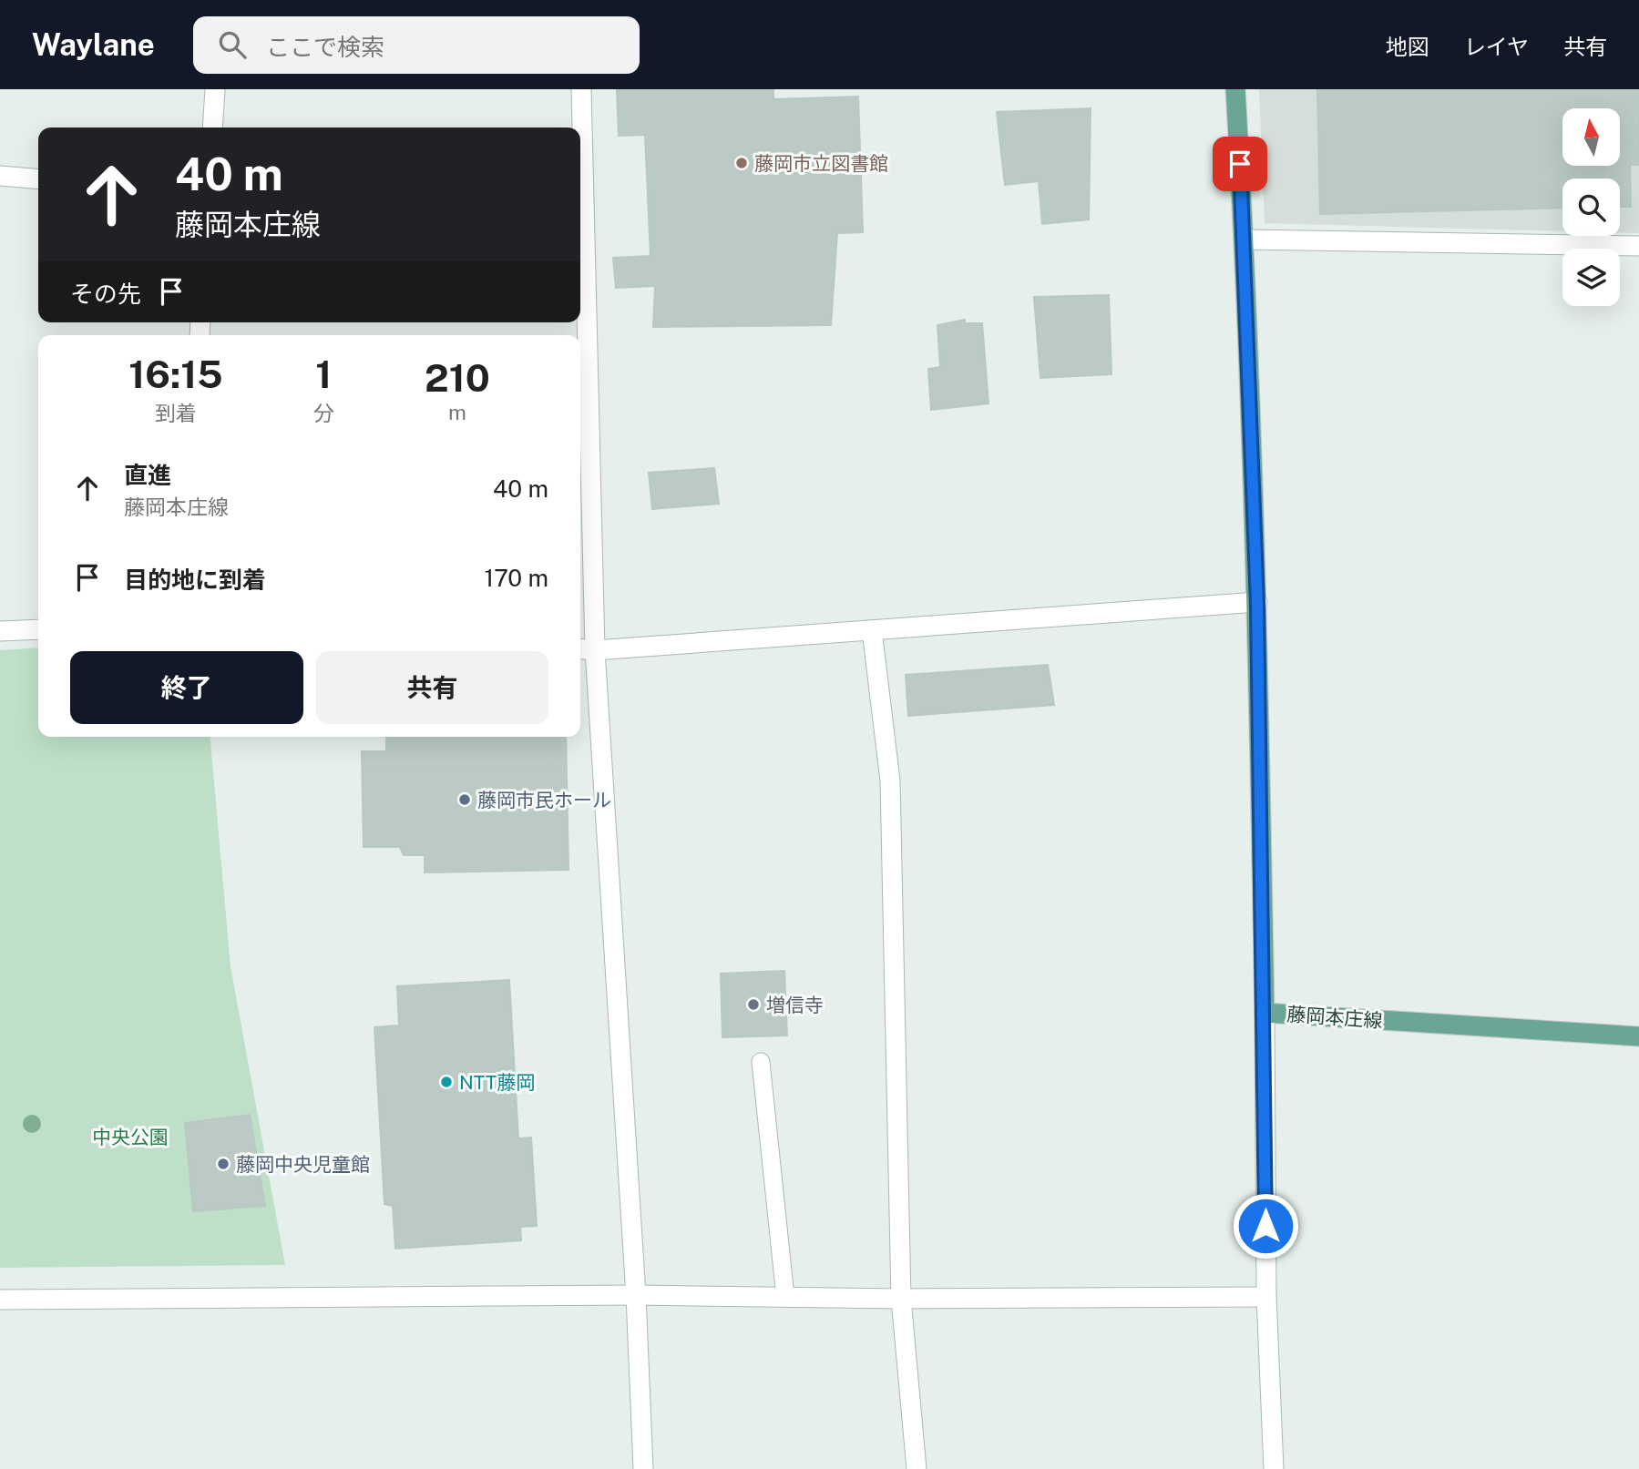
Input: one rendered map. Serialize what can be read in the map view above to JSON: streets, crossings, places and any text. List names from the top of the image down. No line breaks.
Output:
{"streets":{"main road":["藤岡本庄線"]},"parks":["中央公園"],"places":["藤岡市立図書館","藤岡市民ホール","増信寺","NTT藤岡","藤岡中央児童館"],"north":"top","page":{"header":"Waylane","search":"ここで検索","nav":["地図","レイヤ","共有"],"turn":["40 m","藤岡本庄線"],"then":"その先","eta":["16:15","到着","1","分","210","m"],"list":[{"name":"直進","note":"藤岡本庄線","value":"40 m"},{"name":"目的地に到着","value":"170 m"}],"buttons":["終了","共有"]}}
